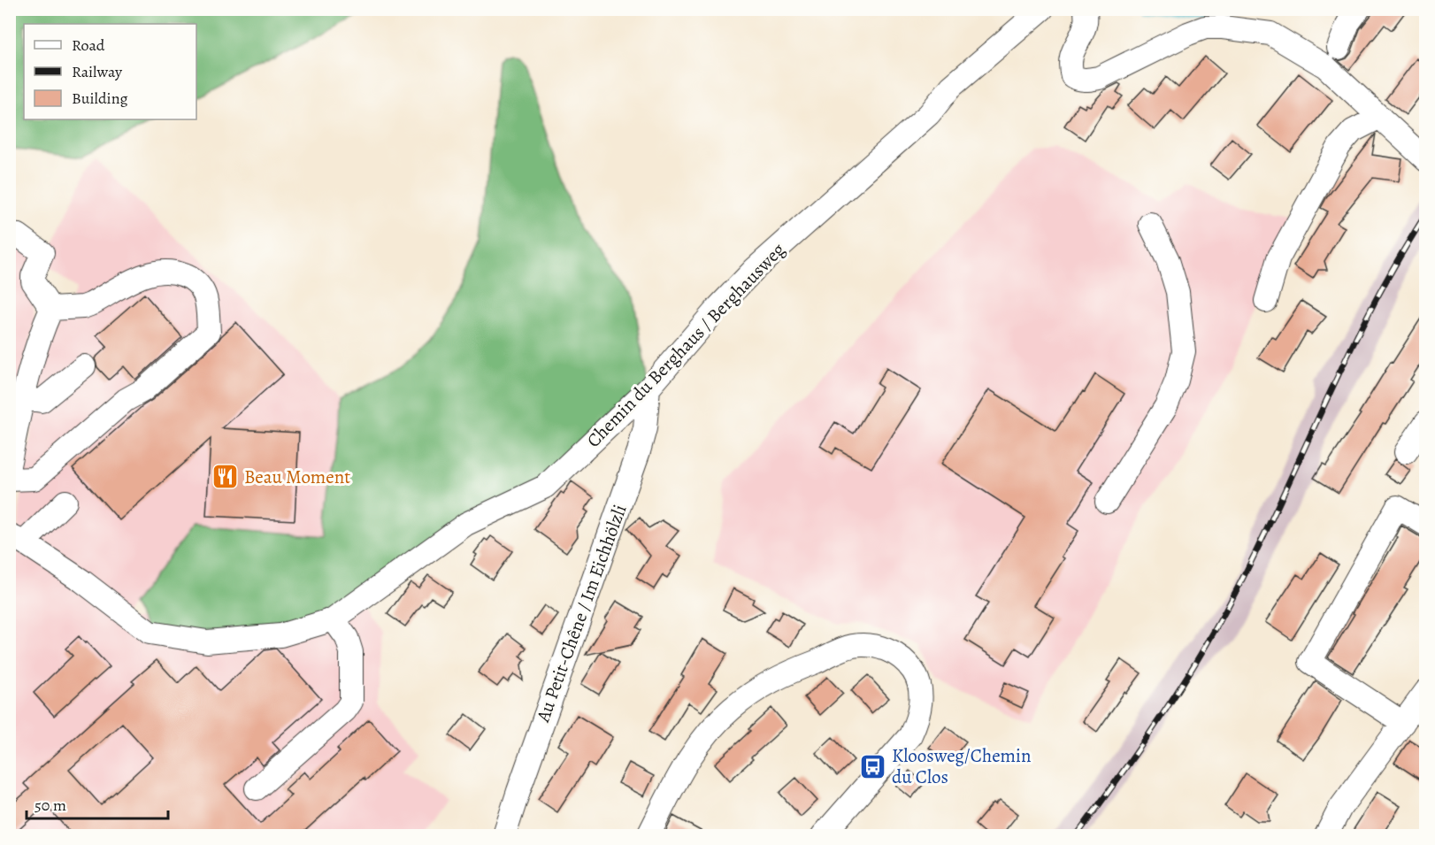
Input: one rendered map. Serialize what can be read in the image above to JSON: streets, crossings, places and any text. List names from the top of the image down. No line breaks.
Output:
{"streets":{"street":["Chemin du Berghaus / Berghausweg","Au Petit-Chêne / Im Eichhölzli"]},"crossings":[["Chemin du Berghaus / Berghausweg","Au Petit-Chêne / Im Eichhölzli"]],"places":{"restaurant":["Beau Moment"],"bus stop":["Kloosweg/Chemin du Clos"]},"legend":["Road","Railway","Building"],"scale_bar":"50 m"}
